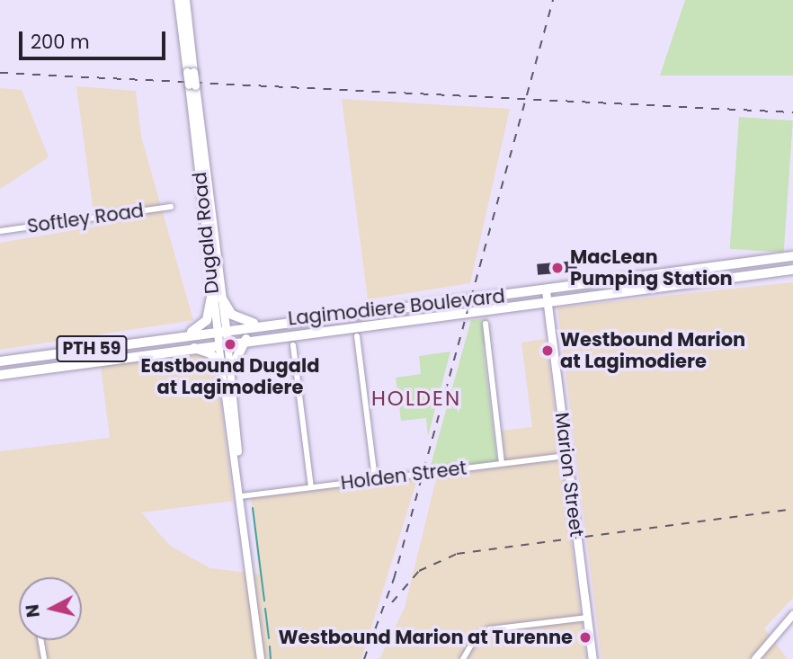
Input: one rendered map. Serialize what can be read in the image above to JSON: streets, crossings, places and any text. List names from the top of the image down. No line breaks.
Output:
{"streets":{"main road":["Dugald Road","Lagimodiere Boulevard","PTH 59","Marion Street"],"street":["Softley Road","Holden Street"]},"crossings":[["Dugald Road","Lagimodiere Boulevard"],["Dugald Road","Holden Street"],["Lagimodiere Boulevard","Marion Street"],["Marion Street","Holden Street"]],"districts":["HOLDEN"],"places":["MacLean Pumping Station","Eastbound Dugald at Lagimodiere","Westbound Marion at Lagimodiere","Westbound Marion at Turenne"],"scale_bar":"200 m","north":"left"}
